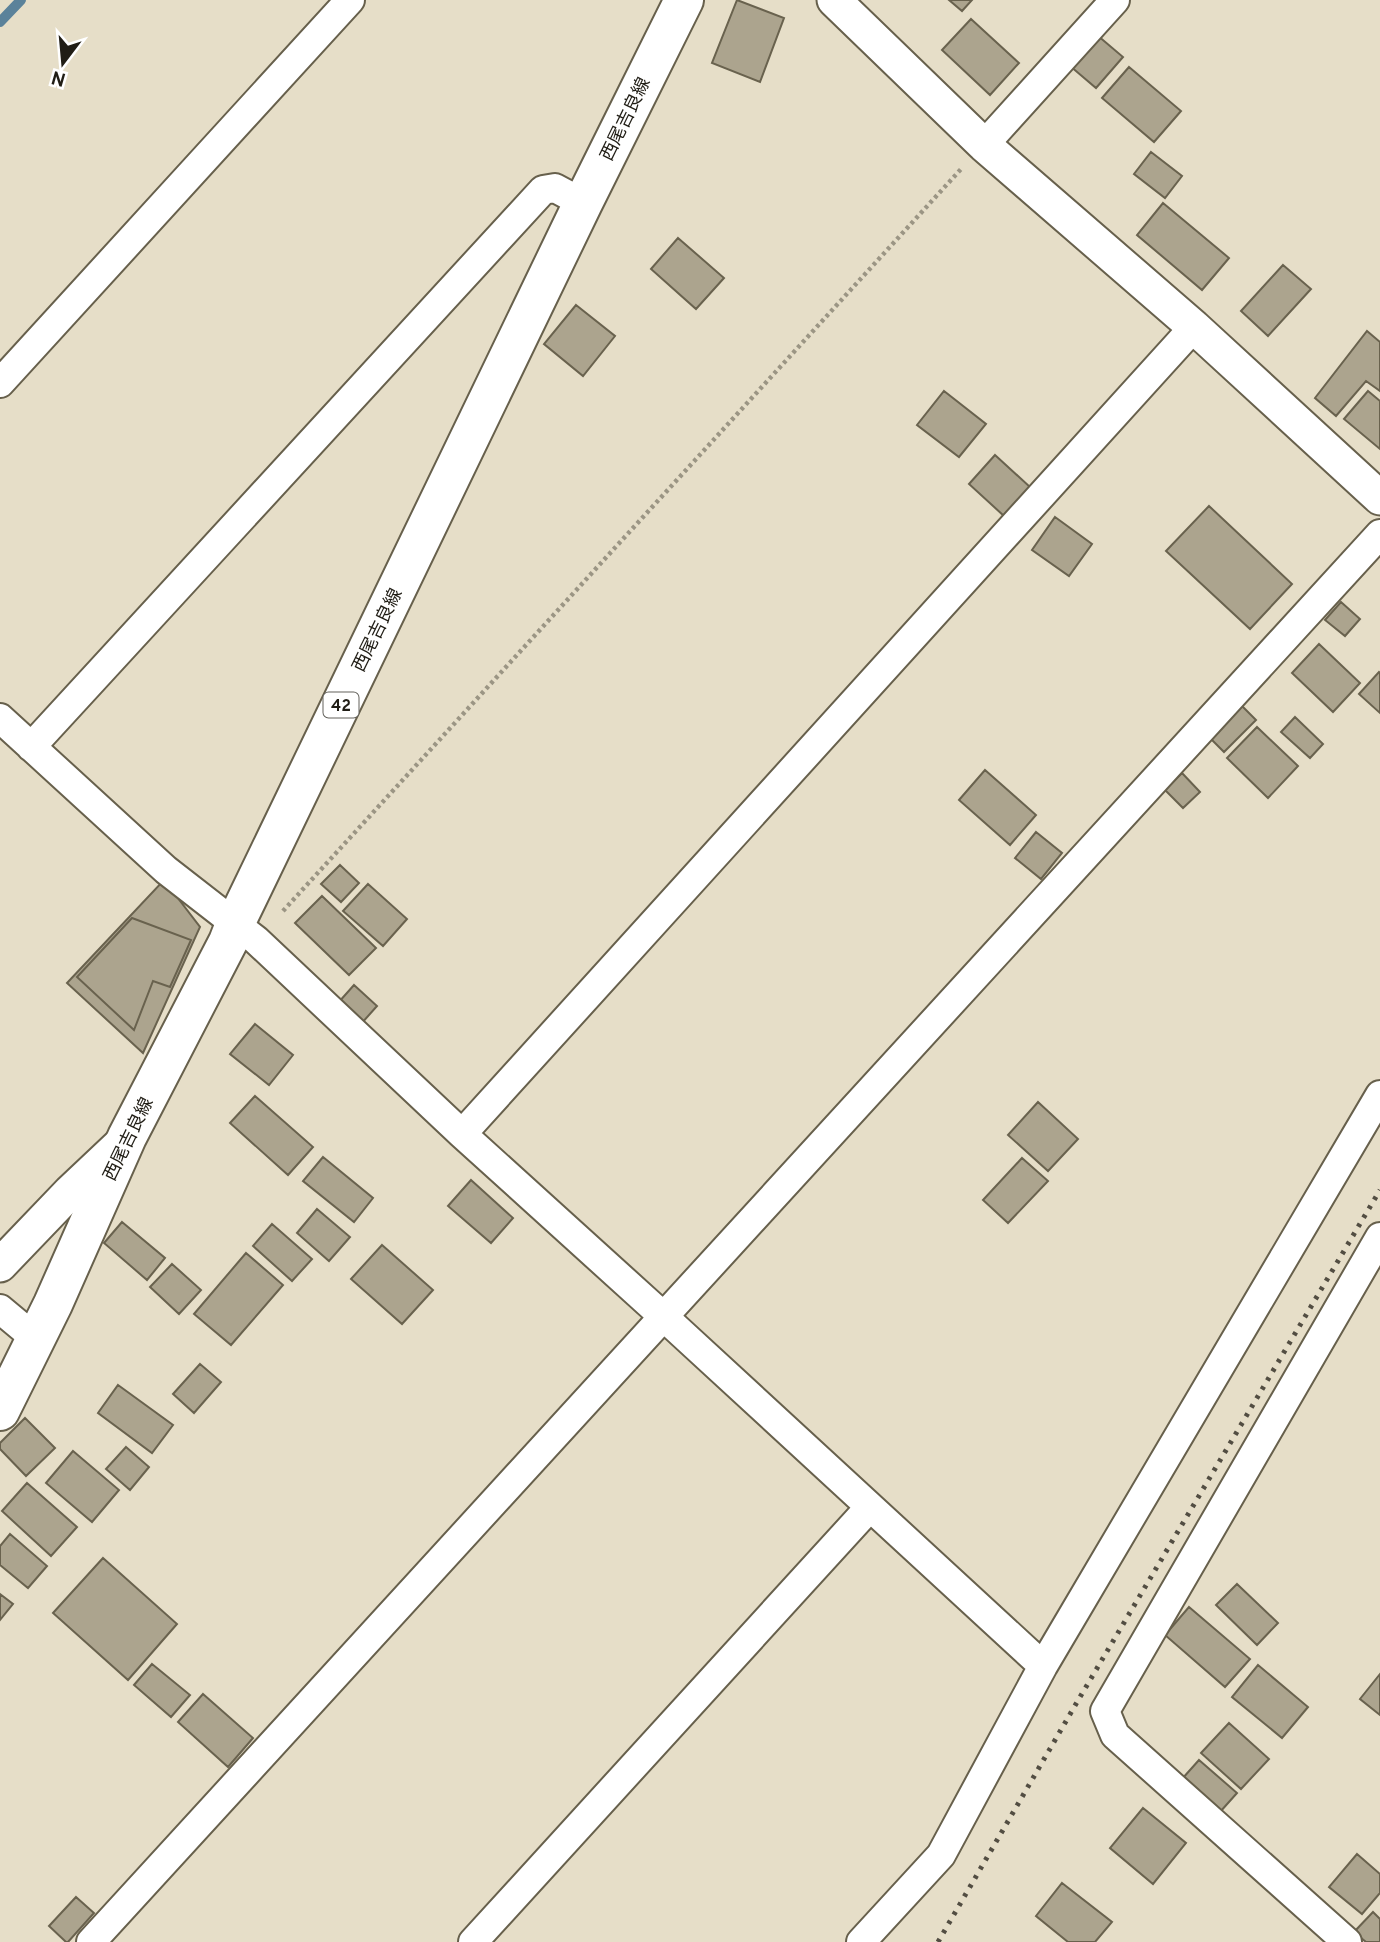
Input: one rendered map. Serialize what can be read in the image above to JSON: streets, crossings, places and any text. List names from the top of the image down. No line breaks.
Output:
{"streets":{"main road":["西尾吉良線","42"]},"north":"bottom"}
